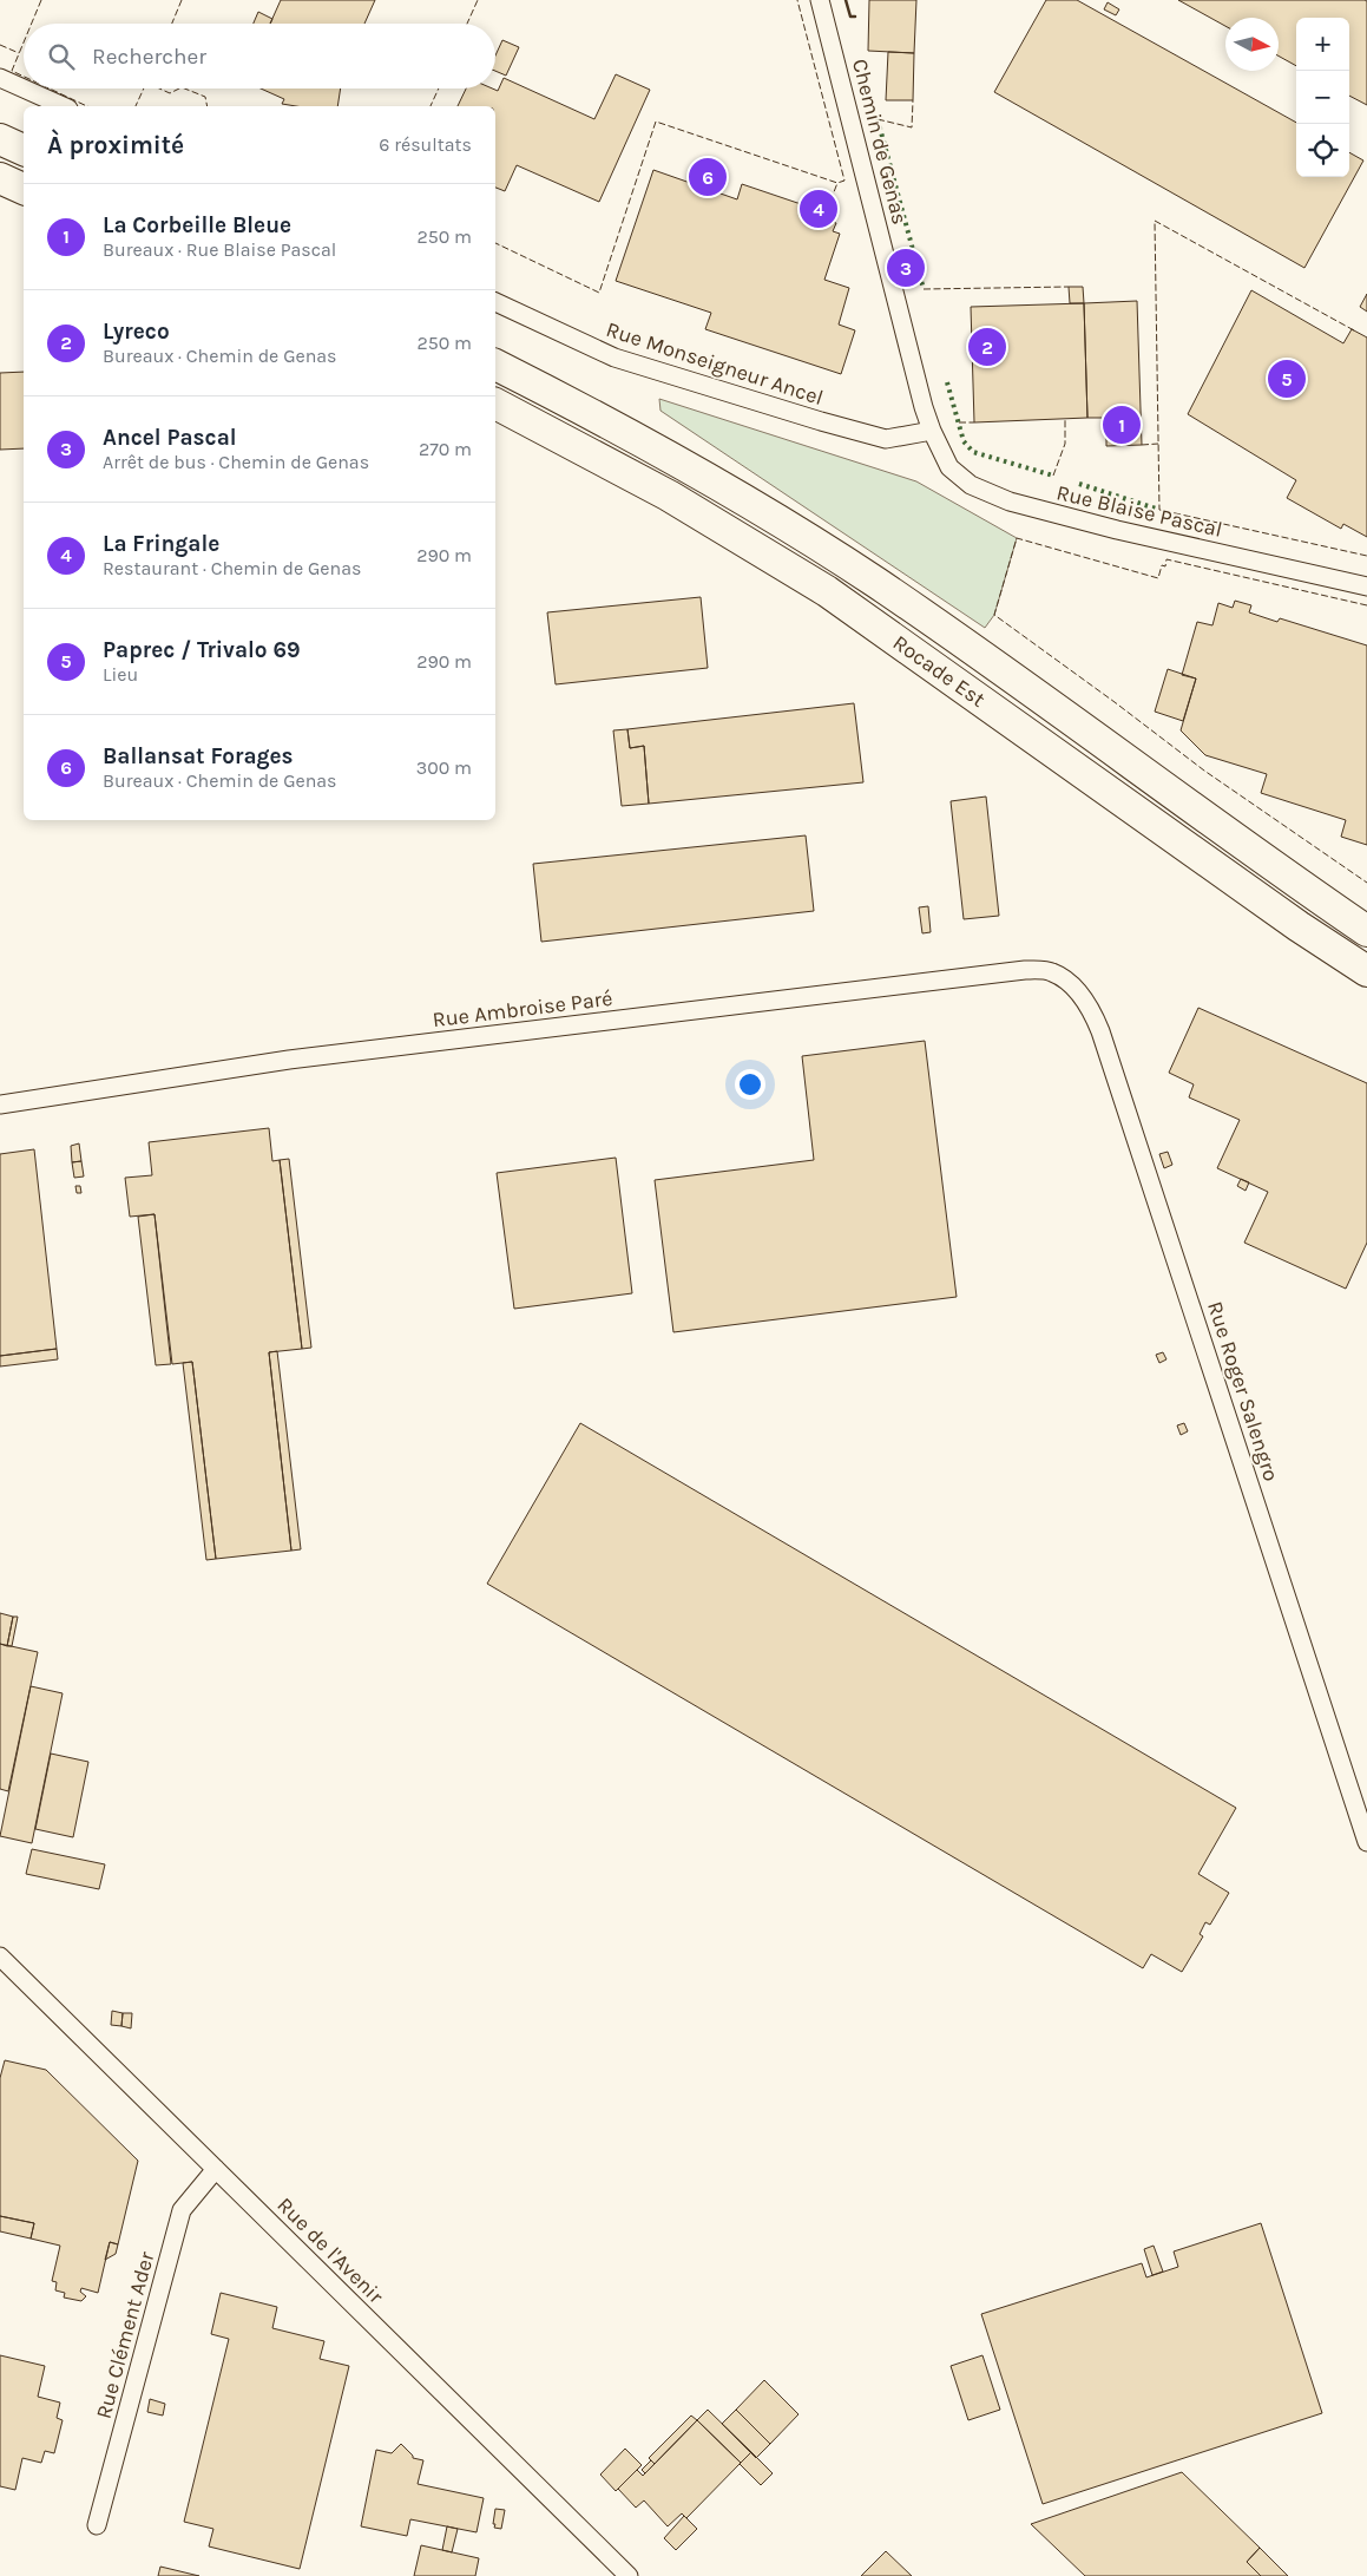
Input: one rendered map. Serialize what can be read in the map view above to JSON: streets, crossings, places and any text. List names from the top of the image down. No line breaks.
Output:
{"streets":{"highway":["Rocade Est"],"street":["Chemin de Genas","Rue Monseigneur Ancel","Rue Blaise Pascal","Rue Ambroise Paré","Rue Roger Salengro","Rue de l'Avenir","Rue Clément Ader"]},"crossings":[["Chemin de Genas","Rue Monseigneur Ancel"],["Chemin de Genas","Rue Blaise Pascal"],["Rue Monseigneur Ancel","Rue Blaise Pascal"],["Rue Ambroise Paré","Rue Roger Salengro"],["Rue de l'Avenir","Rue Clément Ader"]],"north":"right","page":{"map_buttons":["+","−"],"search":"Rechercher","heading":["À proximité","6 résultats"],"pins":["6","4","3","2","5","1"],"list":[{"mark":"1","name":"La Corbeille Bleue","note":"Bureaux · Rue Blaise Pascal","value":"250 m"},{"mark":"2","name":"Lyreco","note":"Bureaux · Chemin de Genas","value":"250 m"},{"mark":"3","name":"Ancel Pascal","note":"Arrêt de bus · Chemin de Genas","value":"270 m"},{"mark":"4","name":"La Fringale","note":"Restaurant · Chemin de Genas","value":"290 m"},{"mark":"5","name":"Paprec / Trivalo 69","note":"Lieu","value":"290 m"},{"mark":"6","name":"Ballansat Forages","note":"Bureaux · Chemin de Genas","value":"300 m"}]}}
